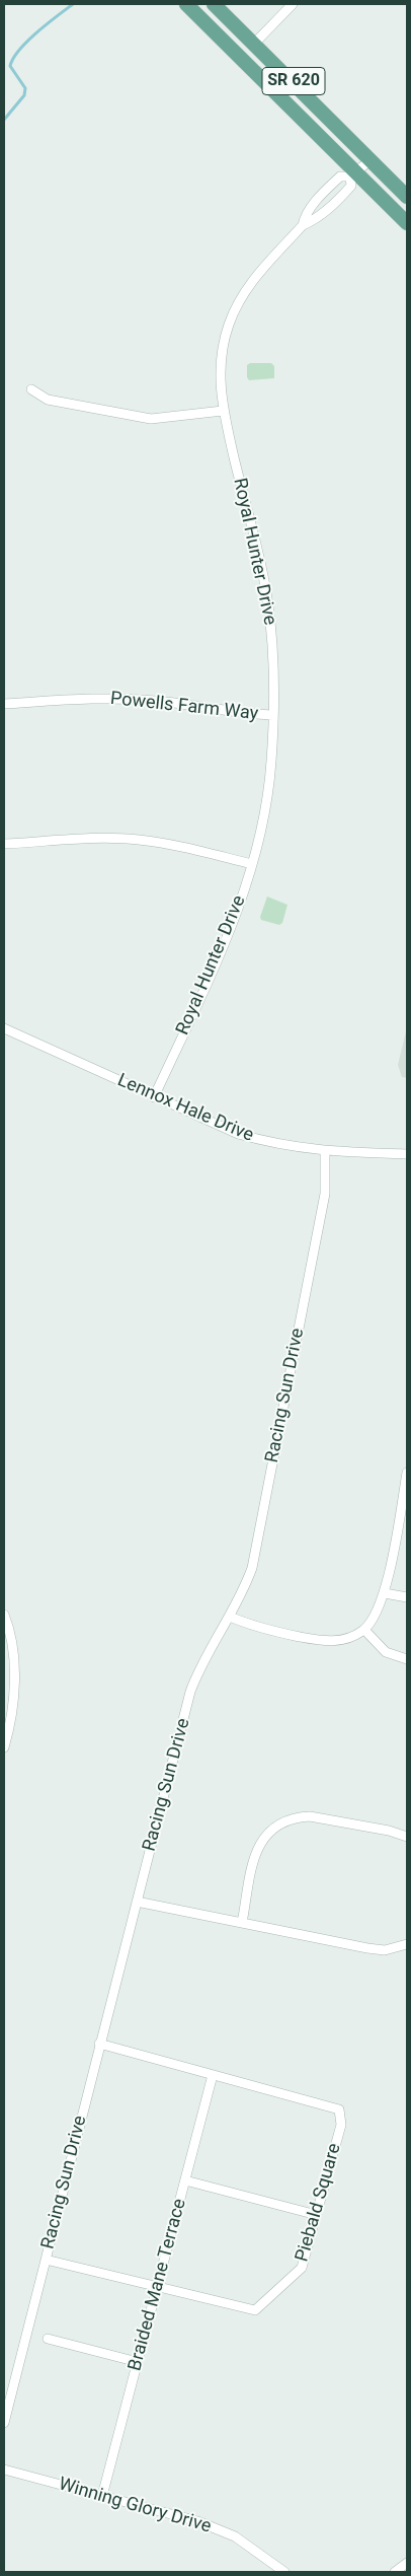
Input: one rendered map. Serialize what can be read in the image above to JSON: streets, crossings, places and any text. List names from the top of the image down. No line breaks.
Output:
{"streets":{"main road":["SR 620"],"street":["Royal Hunter Drive","Powells Farm Way","Lennox Hale Drive","Racing Sun Drive","Piebald Square","Braided Mane Terrace","Winning Glory Drive"]},"crossings":[["Royal Hunter Drive","Powells Farm Way"],["Royal Hunter Drive","Lennox Hale Drive"],["Lennox Hale Drive","Racing Sun Drive"],["Racing Sun Drive","Piebald Square"],["Piebald Square","Braided Mane Terrace"],["Braided Mane Terrace","Winning Glory Drive"]]}
